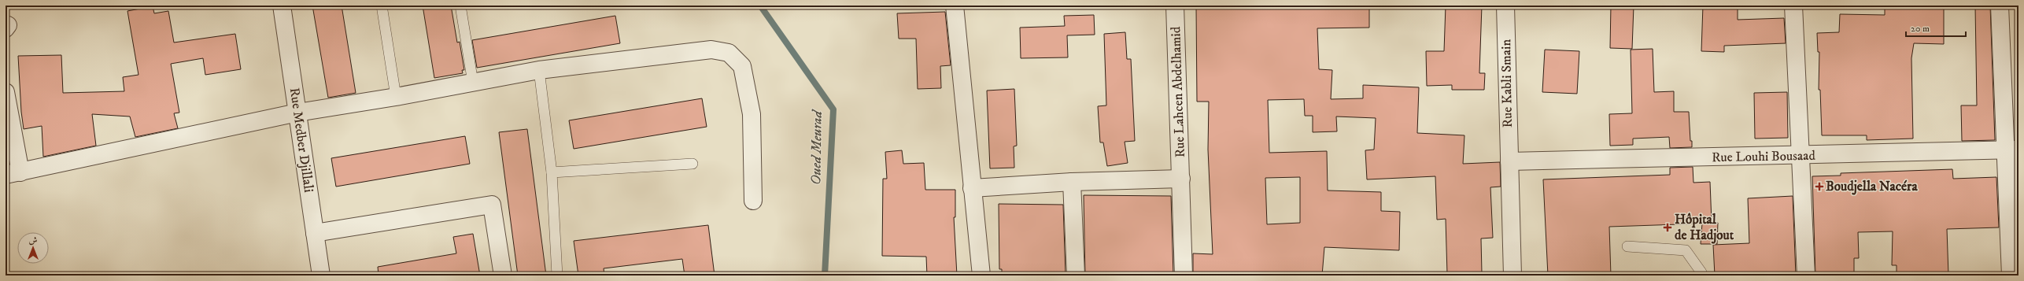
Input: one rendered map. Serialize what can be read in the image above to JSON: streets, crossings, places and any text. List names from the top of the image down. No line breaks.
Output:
{"streets":{"street":["Rue Kabli Smain","Rue Lahcen Abdelhamid","Rue Medber Djillali","Rue Louhi Bousaad"]},"crossings":[["Rue Kabli Smain","Rue Louhi Bousaad"]],"water":["Oued Meurad"],"places":{"health":["Boudjella Nacéra","Hôpital de Hadjout"]},"scale_bar":"20 m","north":"top"}
